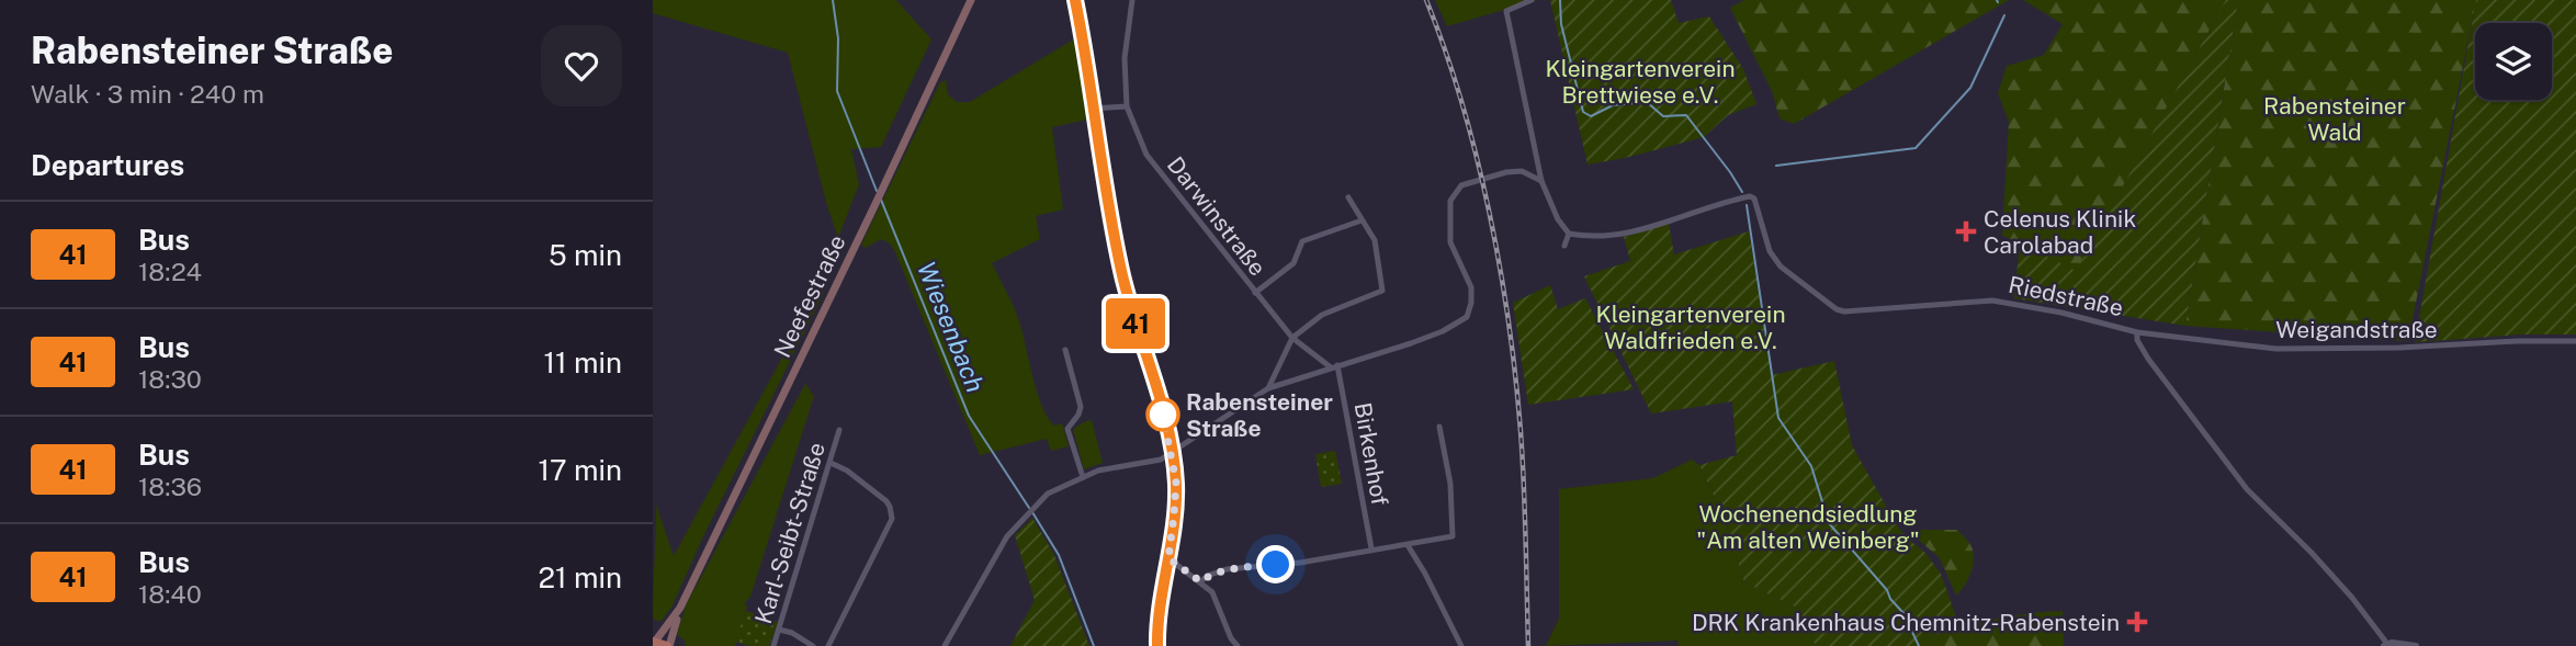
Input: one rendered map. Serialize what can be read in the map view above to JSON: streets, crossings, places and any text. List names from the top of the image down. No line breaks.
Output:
{"streets":{"main road":["Neefestraße"],"street":["Darwinstraße","Riedstraße","Weigandstraße","Birkenhof","Karl-Seibt-Straße"]},"crossings":[["Darwinstraße","Birkenhof"],["Riedstraße","Weigandstraße"]],"water":["Wiesenbach"],"parks":["Kleingartenverein Brettwiese e.V.","Rabensteiner Wald","Kleingartenverein Waldfrieden e.V.","Wochenendsiedlung \"Am alten Weinberg\""],"places":{"health":["Celenus Klinik Carolabad","DRK Krankenhaus Chemnitz-Rabenstein"],"other":["Rabensteiner Straße"]},"lines":["bus line 41"],"page":{"heading":[["Rabensteiner Straße","Walk · 3 min · 240 m"],"Departures"],"on_map":"41","list":[{"mark":"41","name":"Bus","note":"18:24","value":"5 min"},{"mark":"41","name":"Bus","note":"18:30","value":"11 min"},{"mark":"41","name":"Bus","note":"18:36","value":"17 min"},{"mark":"41","name":"Bus","note":"18:40","value":"21 min"}]}}
